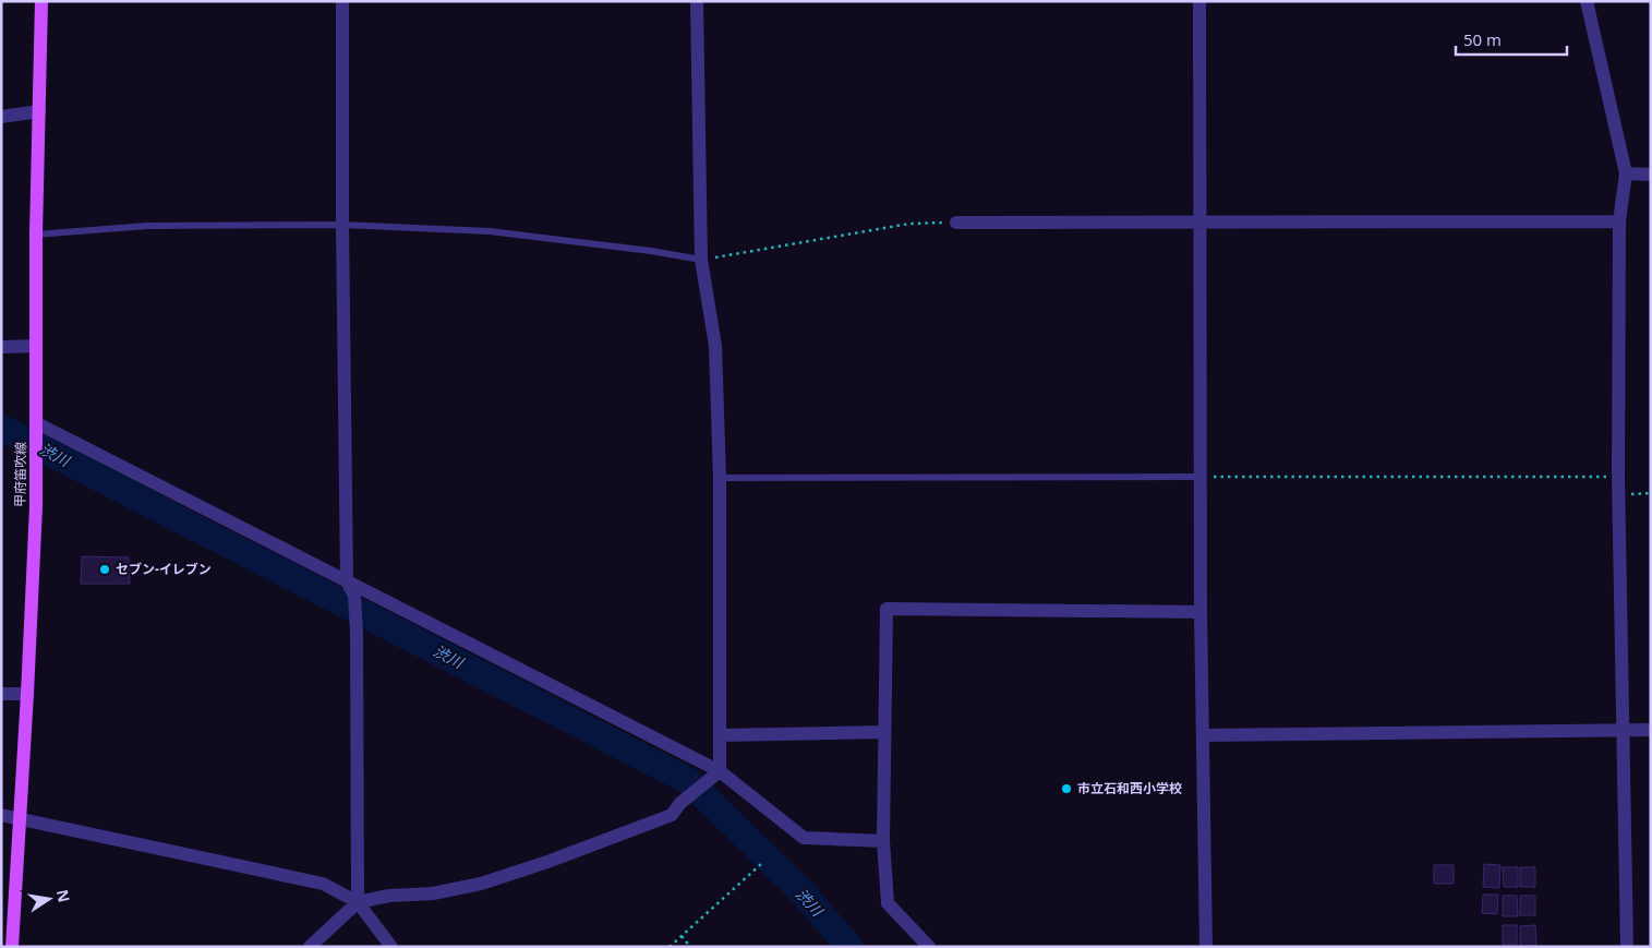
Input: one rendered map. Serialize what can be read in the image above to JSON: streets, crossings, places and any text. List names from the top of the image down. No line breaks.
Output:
{"streets":{"main road":["甲府笛吹線"]},"water":["渋川"],"places":["セブン-イレブン","市立石和西小学校"],"scale_bar":"50 m","north":"right"}
